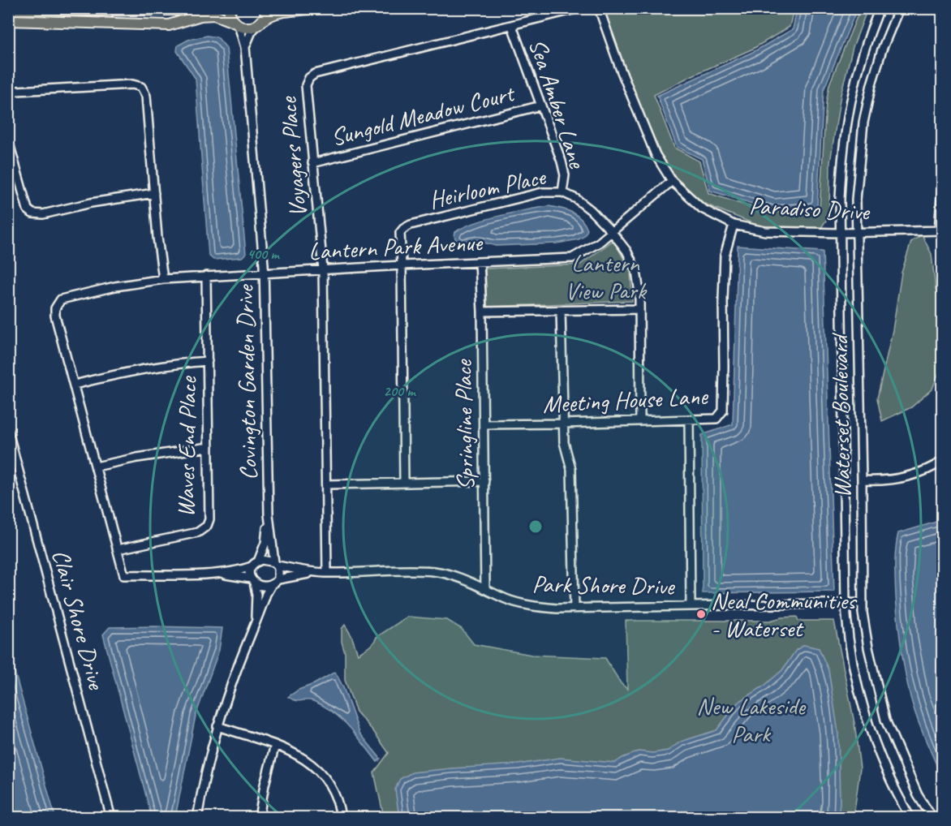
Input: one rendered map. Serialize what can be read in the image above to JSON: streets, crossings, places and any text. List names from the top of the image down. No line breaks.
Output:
{"streets":{"street":["Sea Amber Lane","Sungold Meadow Court","Voyagers Place","Heirloom Place","Paradiso Drive","Lantern Park Avenue","Covington Garden Drive","Meeting House Lane","Waterset Boulevard","Springline Place","Waves End Place","Park Shore Drive","Clair Shore Drive"]},"crossings":[["Sea Amber Lane","Sungold Meadow Court"],["Sea Amber Lane","Voyagers Place"],["Sea Amber Lane","Heirloom Place"],["Sungold Meadow Court","Voyagers Place"],["Voyagers Place","Lantern Park Avenue"],["Voyagers Place","Park Shore Drive"],["Heirloom Place","Lantern Park Avenue"],["Heirloom Place","Meeting House Lane"],["Paradiso Drive","Lantern Park Avenue"],["Paradiso Drive","Meeting House Lane"],["Paradiso Drive","Waterset Boulevard"],["Lantern Park Avenue","Covington Garden Drive"],["Lantern Park Avenue","Springline Place"],["Lantern Park Avenue","Waves End Place"],["Covington Garden Drive","Park Shore Drive"],["Meeting House Lane","Springline Place"],["Waterset Boulevard","Park Shore Drive"],["Springline Place","Park Shore Drive"]],"parks":["Lantern View Park","New Lakeside Park"],"places":["Neal Communities - Waterset"],"rings":["400 m","200 m"]}
